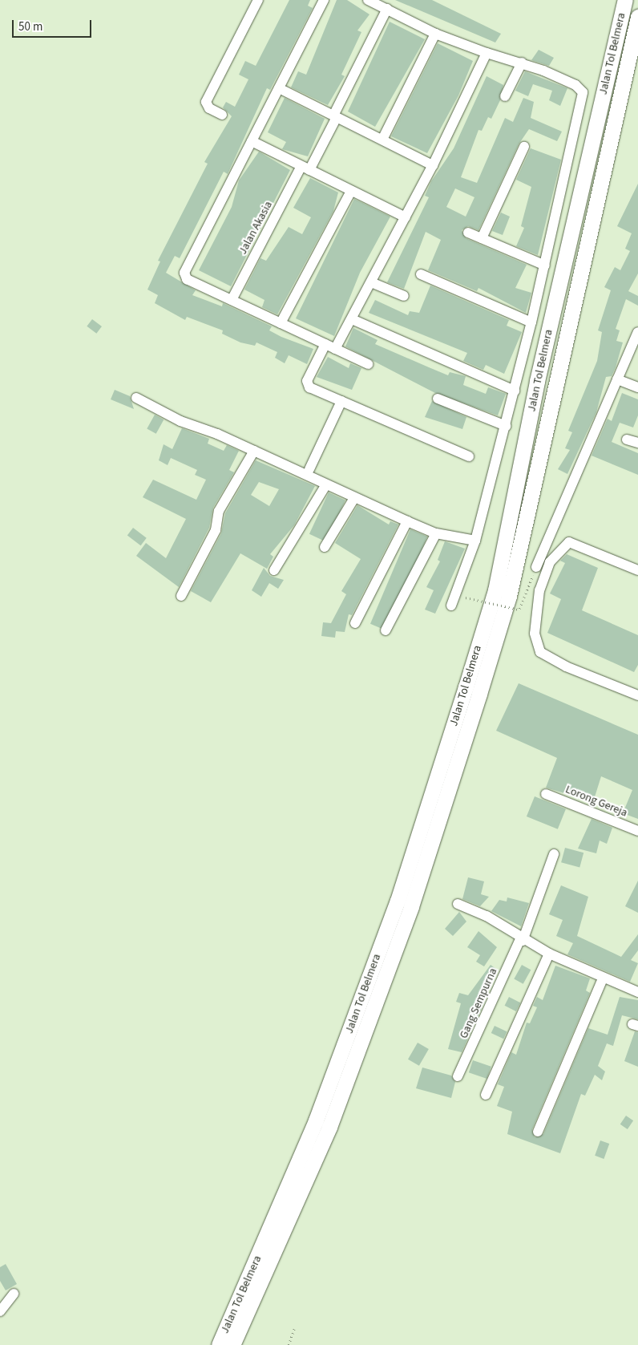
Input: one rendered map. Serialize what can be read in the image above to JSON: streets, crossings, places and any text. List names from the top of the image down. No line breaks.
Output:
{"streets":{"highway":["Jalan Tol Belmera"],"street":["Jalan Akasia","Lorong Gereja","Gang Sempurna"]},"scale_bar":"50 m"}
